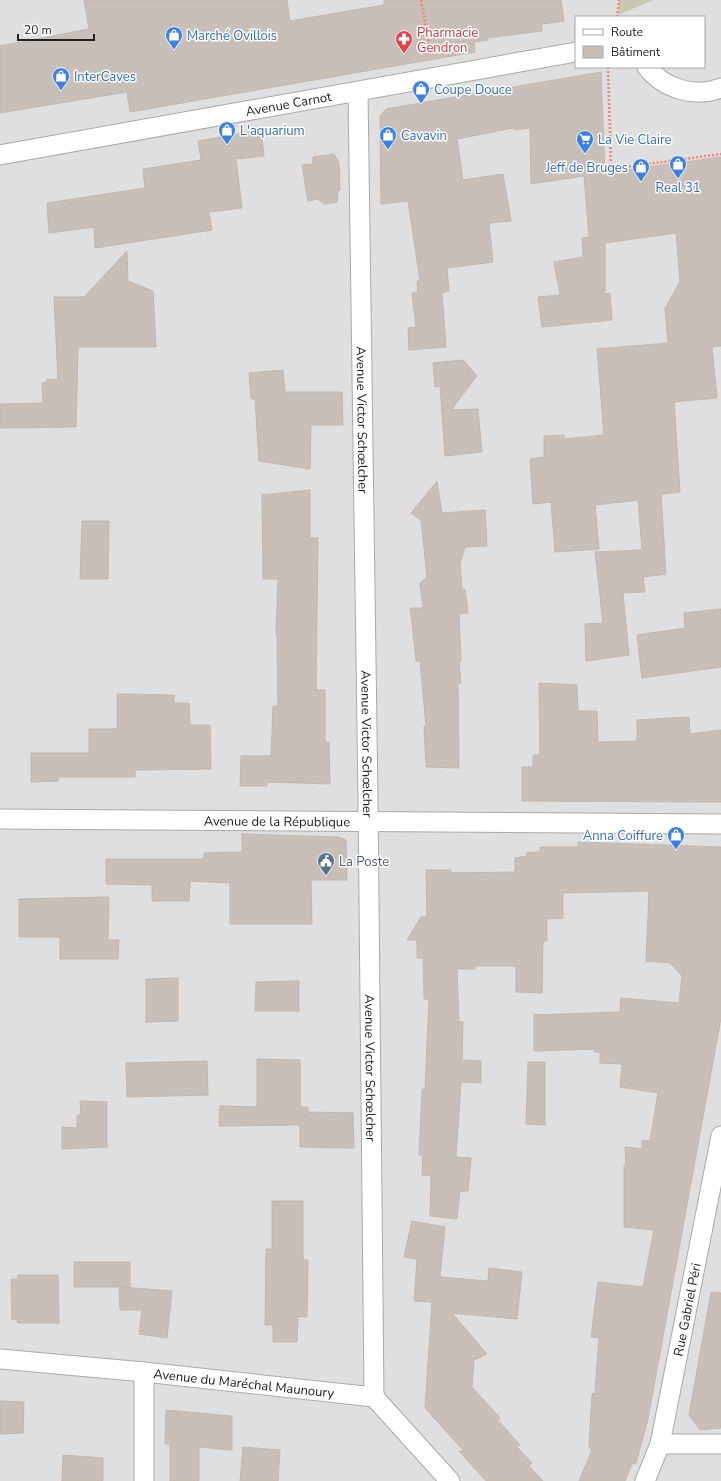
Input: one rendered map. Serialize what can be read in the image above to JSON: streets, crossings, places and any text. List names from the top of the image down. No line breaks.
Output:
{"streets":{"street":["Avenue Carnot","Avenue Victor Schœlcher","Avenue de la République","Rue Gabriel Péri","Avenue du Maréchal Maunoury"]},"crossings":[["Avenue Carnot","Avenue Victor Schœlcher"],["Avenue Victor Schœlcher","Avenue de la République"],["Avenue Victor Schœlcher","Avenue du Maréchal Maunoury"]],"places":{"shop":["Marché Ovillois","InterCaves","Coupe Douce","L'aquarium","Cavavin","Real 31","Jeff de Bruges","Anna Coiffure"],"pharmacy":["Pharmacie Gendron"],"supermarket":["La Vie Claire"],"public building":["La Poste"]},"legend":["Route","Bâtiment"],"scale_bar":"20 m"}
